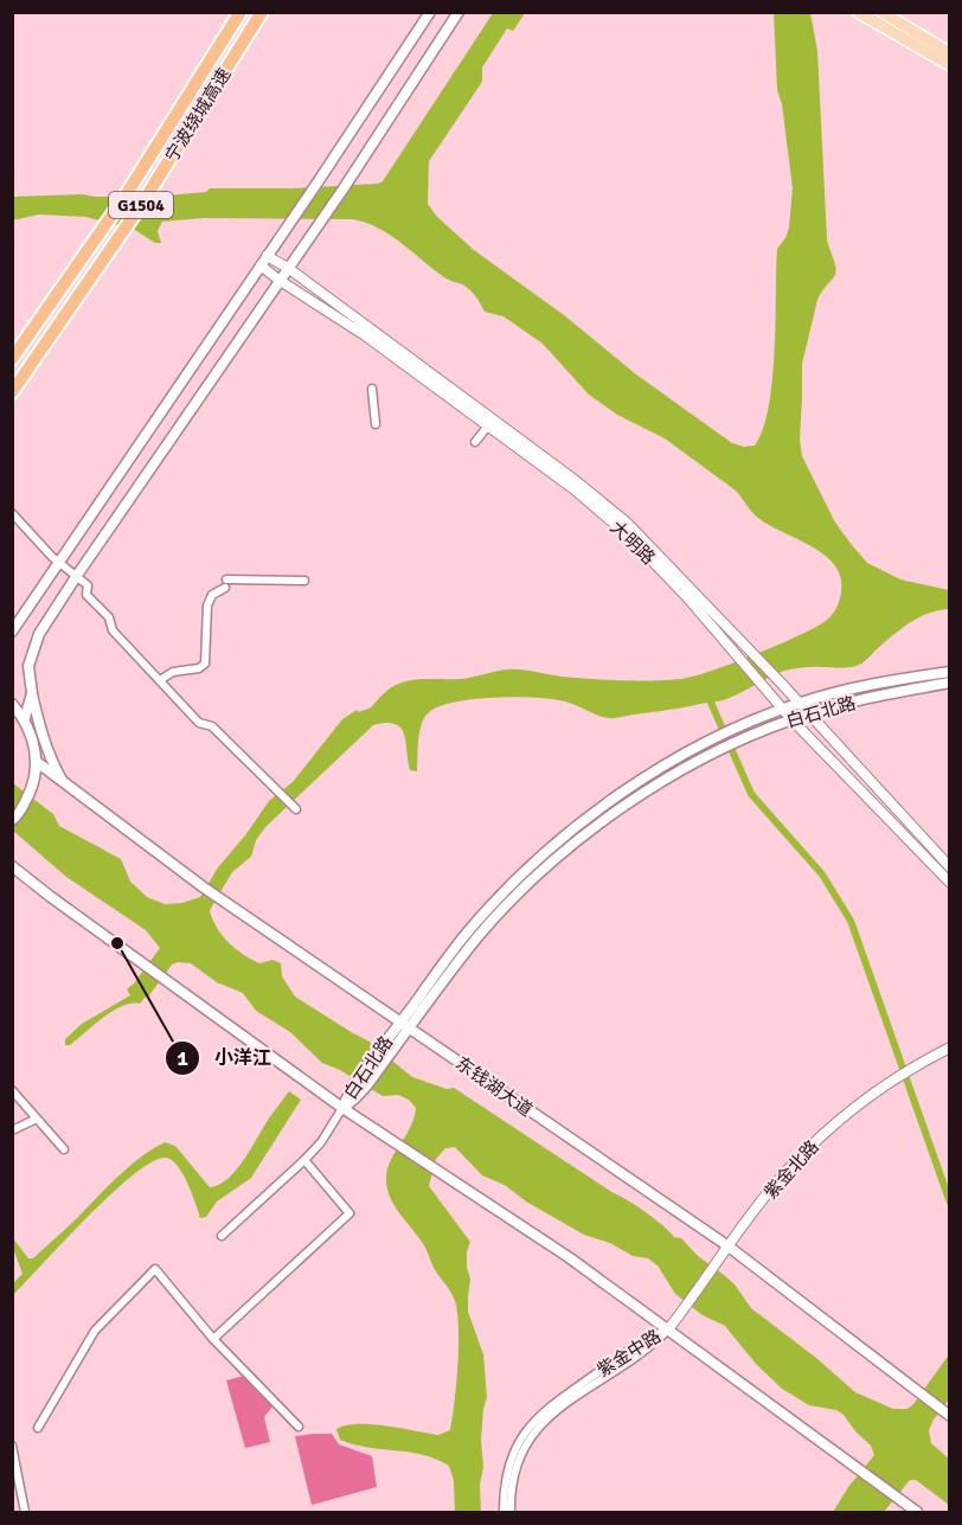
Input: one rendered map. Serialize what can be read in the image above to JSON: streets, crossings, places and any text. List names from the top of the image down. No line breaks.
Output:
{"streets":{"highway":["宁波绕城高速","G1504"],"main road":["白石北路","东钱湖大道"],"street":["大明路","紫金北路","紫金中路"]},"crossings":[["大明路","白石北路"],["白石北路","东钱湖大道"],["东钱湖大道","紫金北路"],["紫金北路","紫金中路"]],"places":["小洋江"]}
